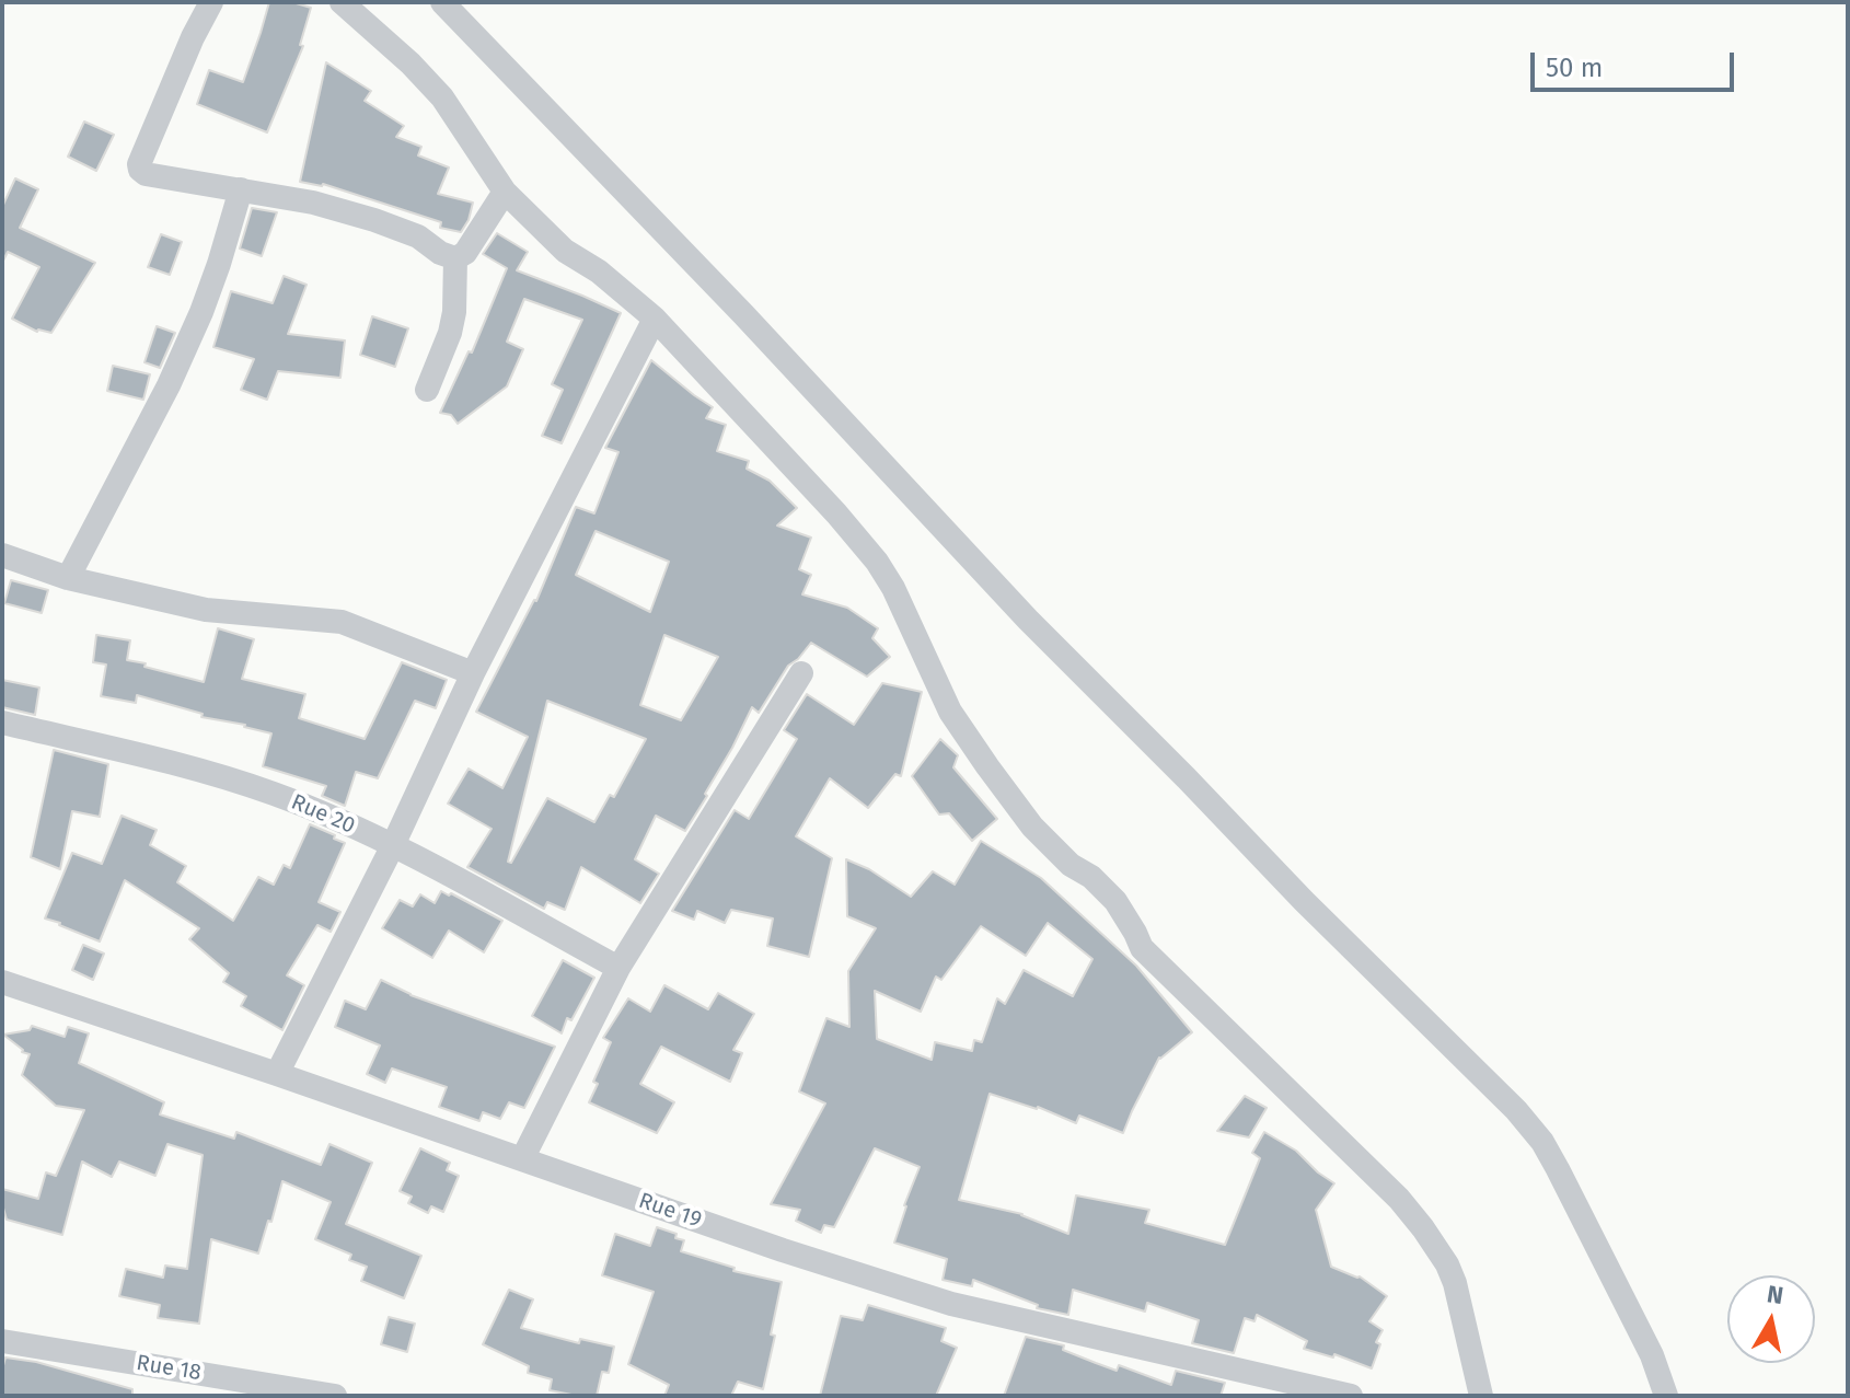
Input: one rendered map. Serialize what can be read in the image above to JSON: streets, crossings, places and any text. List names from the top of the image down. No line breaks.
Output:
{"streets":{"street":["Rue 20","Rue 19","Rue 18"]},"scale_bar":"50 m","north":"top"}
